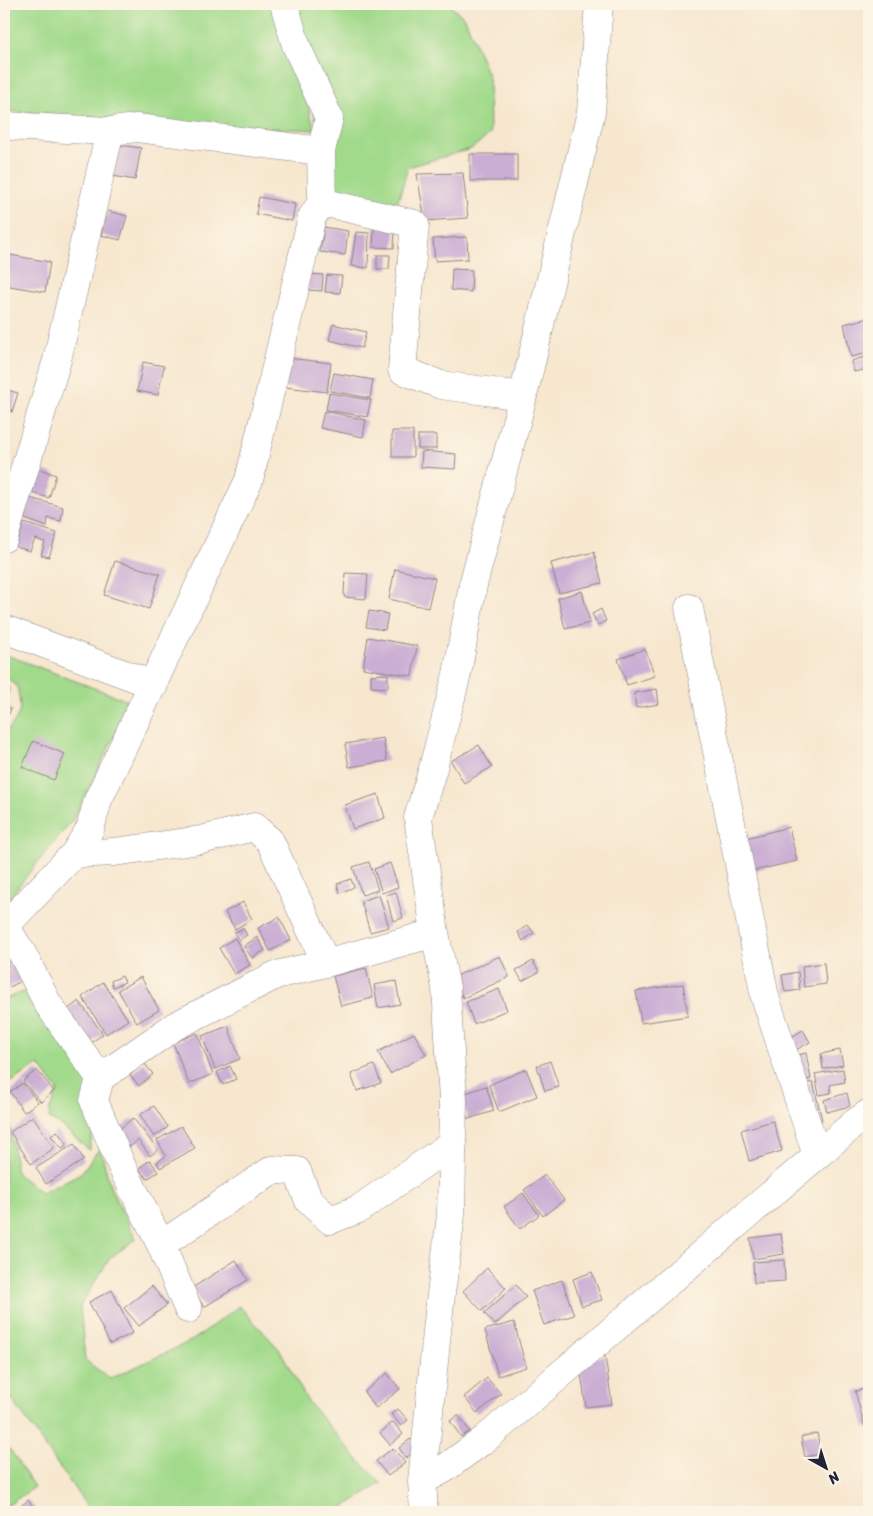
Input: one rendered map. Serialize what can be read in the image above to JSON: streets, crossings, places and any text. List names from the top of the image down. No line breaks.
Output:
{"north":"bottom right"}
